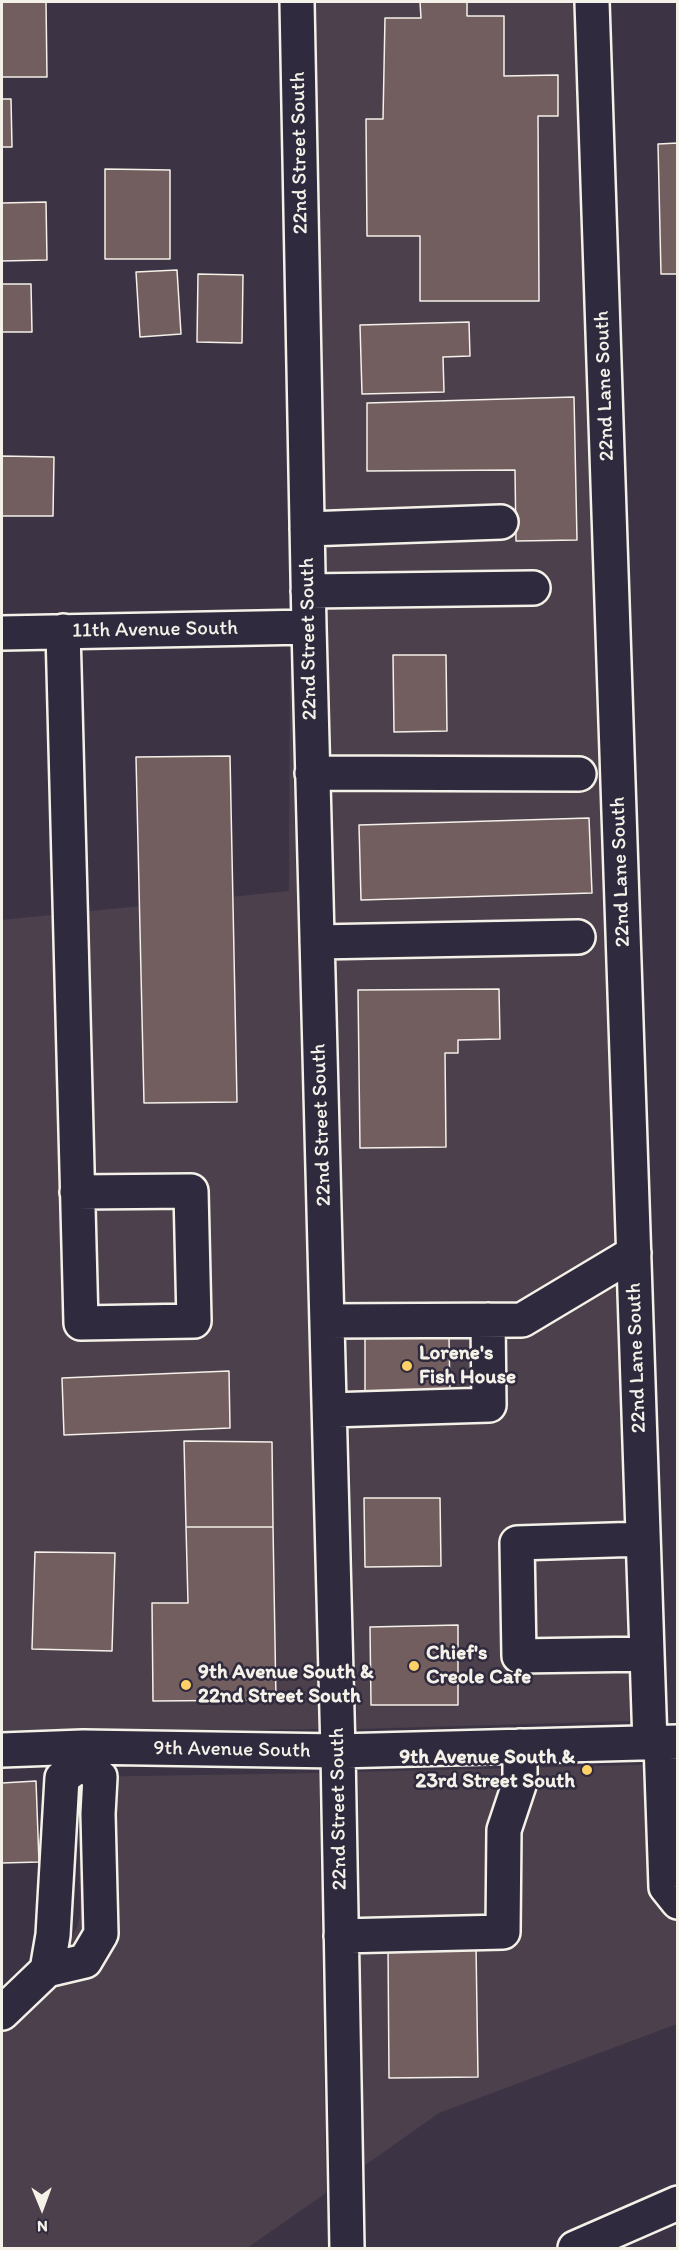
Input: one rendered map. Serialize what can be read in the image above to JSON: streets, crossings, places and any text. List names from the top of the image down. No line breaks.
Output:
{"streets":{"main road":["22nd Street South","22nd Lane South","11th Avenue South","9th Avenue South"]},"crossings":[["22nd Street South","11th Avenue South"],["22nd Street South","9th Avenue South"],["22nd Lane South","9th Avenue South"]],"places":["Lorene's Fish House","Chief's Creole Cafe","9th Avenue South & 22nd Street South","9th Avenue South & 23rd Street South"],"north":"bottom"}
